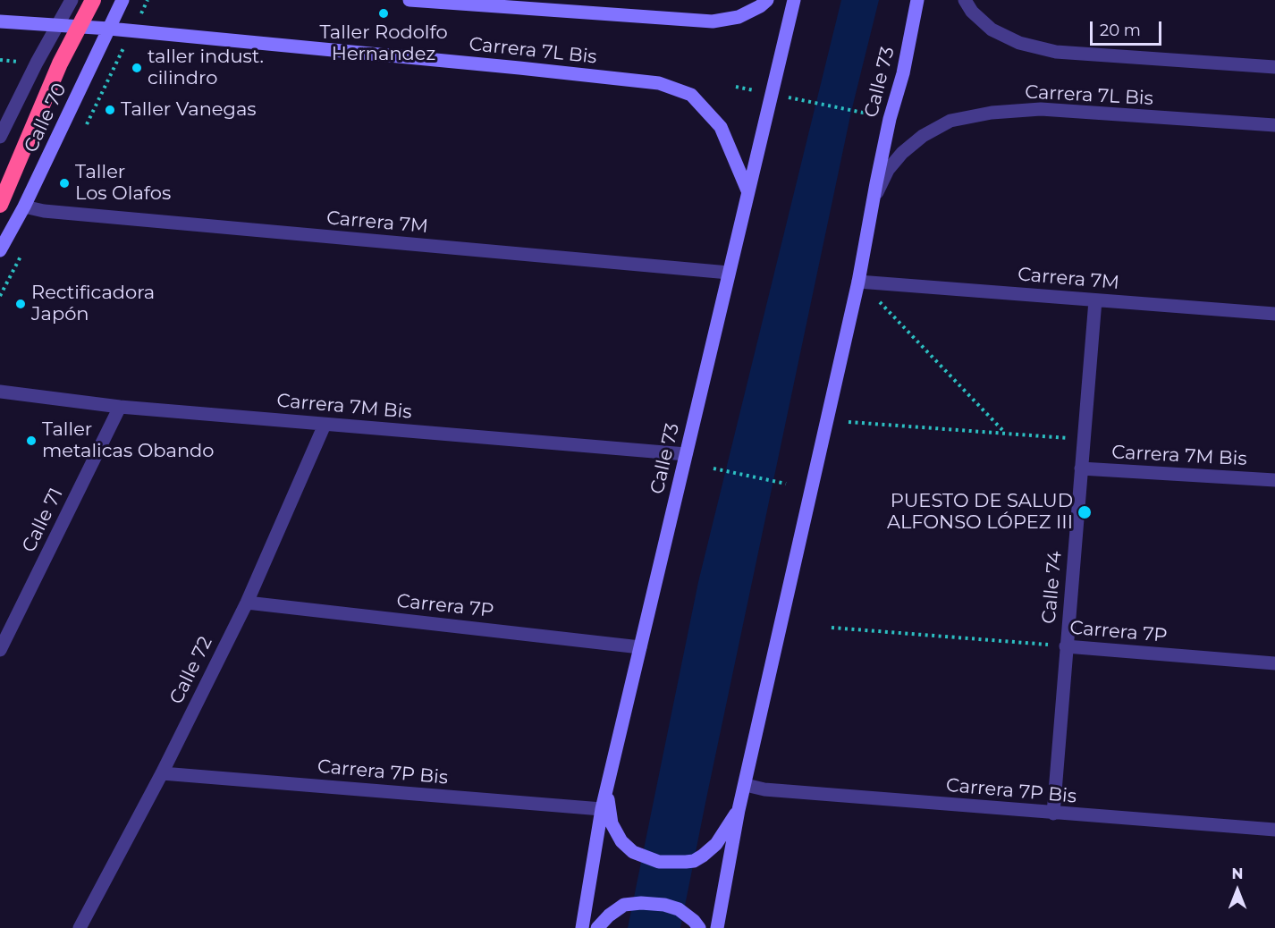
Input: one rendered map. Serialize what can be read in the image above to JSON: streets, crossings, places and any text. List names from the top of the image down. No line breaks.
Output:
{"streets":{"main road":["Carrera 7L Bis","Calle 73","Calle 70"],"street":["Carrera 7M","Carrera 7M Bis","Calle 71","Calle 74","Carrera 7P","Calle 72","Carrera 7P Bis"]},"crossings":[["Carrera 7L Bis","Calle 73"],["Carrera 7L Bis","Calle 70"],["Calle 73","Carrera 7M"],["Calle 73","Carrera 7M Bis"],["Calle 73","Carrera 7P"],["Calle 73","Carrera 7P Bis"],["Calle 70","Carrera 7M"],["Carrera 7M","Calle 74"],["Carrera 7M Bis","Calle 71"],["Carrera 7M Bis","Calle 74"],["Carrera 7M Bis","Calle 72"],["Calle 74","Carrera 7P"],["Calle 74","Carrera 7P Bis"],["Carrera 7P","Calle 72"],["Calle 72","Carrera 7P Bis"]],"places":["Taller Rodolfo Hernandez","taller indust. cilindro","Taller Vanegas","Taller Los Olafos","Rectificadora Japón","Taller metalicas Obando","PUESTO DE SALUD ALFONSO LÓPEZ III"],"scale_bar":"20 m","north":"top"}
